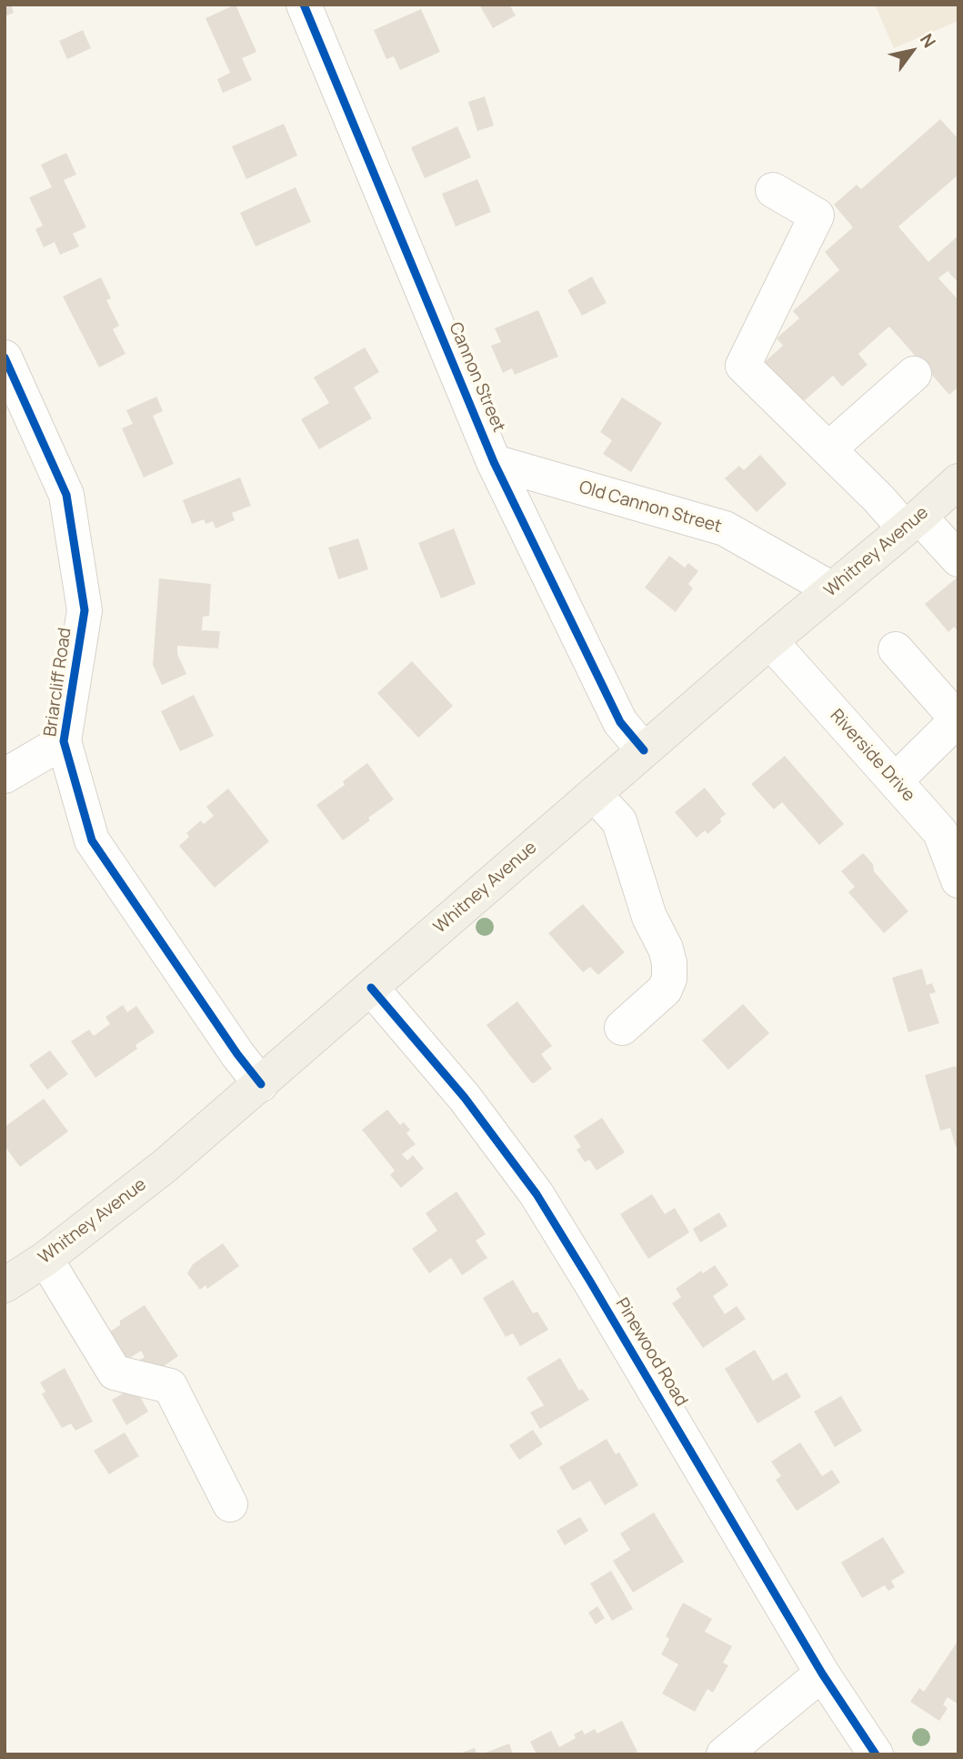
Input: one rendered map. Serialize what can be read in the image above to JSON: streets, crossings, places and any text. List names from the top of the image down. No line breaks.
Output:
{"streets":{"main road":["Whitney Avenue"],"street":["Cannon Street","Old Cannon Street","Briarcliff Road","Riverside Drive","Pinewood Road"]},"crossings":[["Cannon Street","Old Cannon Street"],["Cannon Street","Whitney Avenue"],["Old Cannon Street","Whitney Avenue"],["Whitney Avenue","Briarcliff Road"],["Whitney Avenue","Riverside Drive"],["Whitney Avenue","Pinewood Road"]],"north":"top right"}
